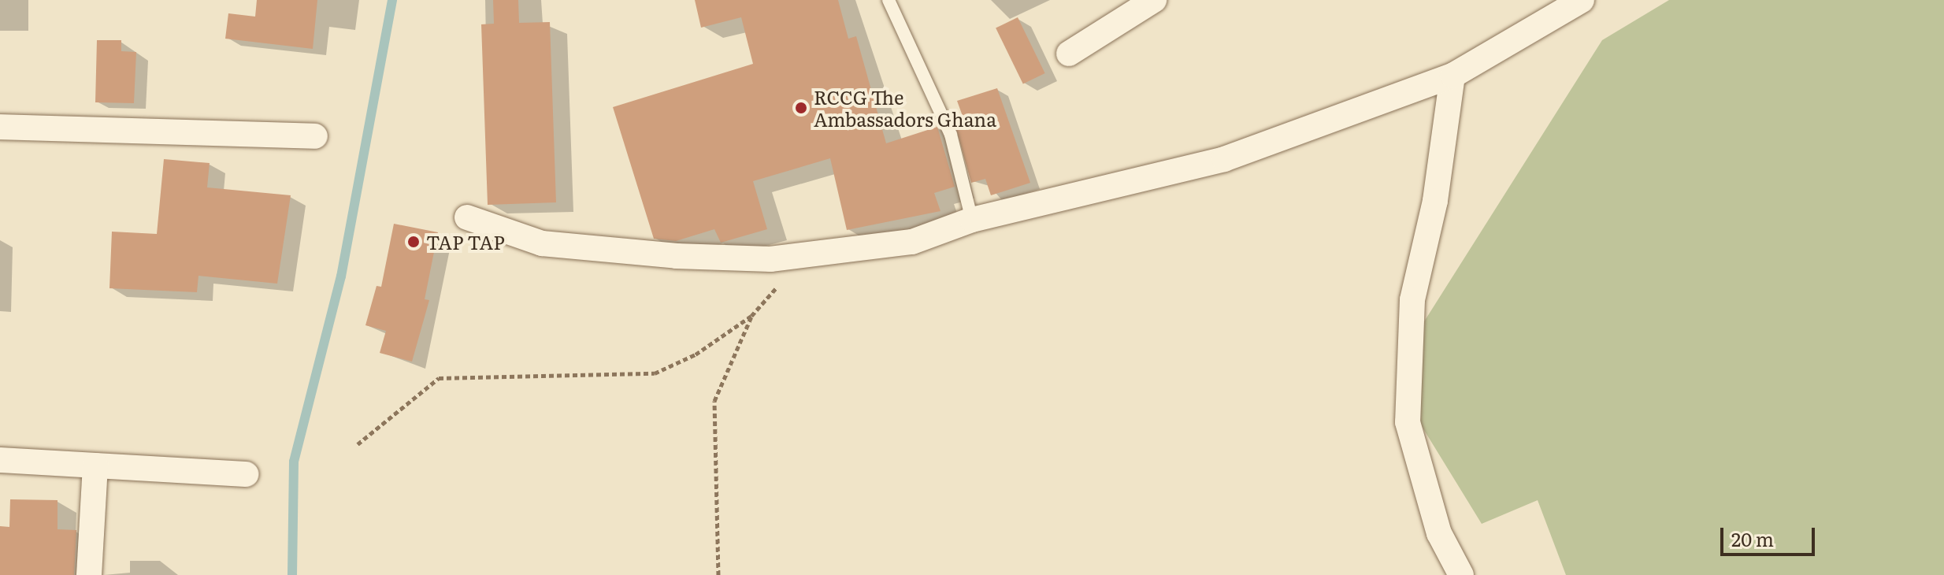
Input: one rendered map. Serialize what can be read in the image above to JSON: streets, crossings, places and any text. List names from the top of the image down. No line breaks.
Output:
{"places":["RCCG The Ambassadors Ghana","TAP TAP"],"scale_bar":"20 m"}
